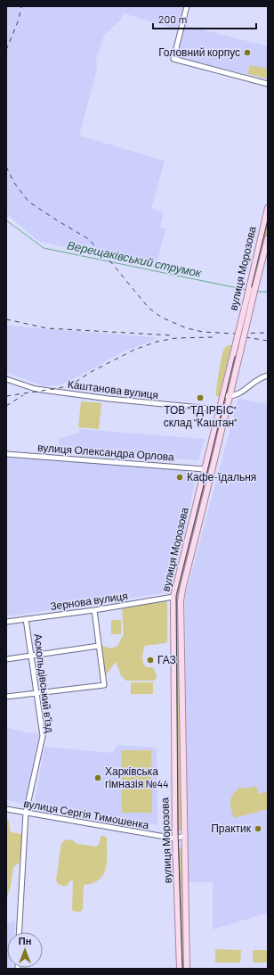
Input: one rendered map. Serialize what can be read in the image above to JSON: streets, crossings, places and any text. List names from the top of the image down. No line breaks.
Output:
{"streets":{"main road":["вулиця Морозова"],"street":["Каштанова вулиця","вулиця Олександра Орлова","Зернова вулиця","Аскольдівський в'їзд","вулиця Сергія Тимошенка"]},"crossings":[["вулиця Морозова","Каштанова вулиця"],["вулиця Морозова","вулиця Олександра Орлова"],["вулиця Морозова","Зернова вулиця"],["вулиця Морозова","вулиця Сергія Тимошенка"],["Зернова вулиця","Аскольдівський в'їзд"],["Аскольдівський в'їзд","вулиця Сергія Тимошенка"]],"water":["Верещаківський струмок"],"places":["Головний корпус","ТОВ \"ТД ІРБІС\" склад \"Каштан\"","Кафе-їдальня","ГАЗ","Харківська гімназія №44","Практик"],"scale_bar":"200 m","north":"top"}
